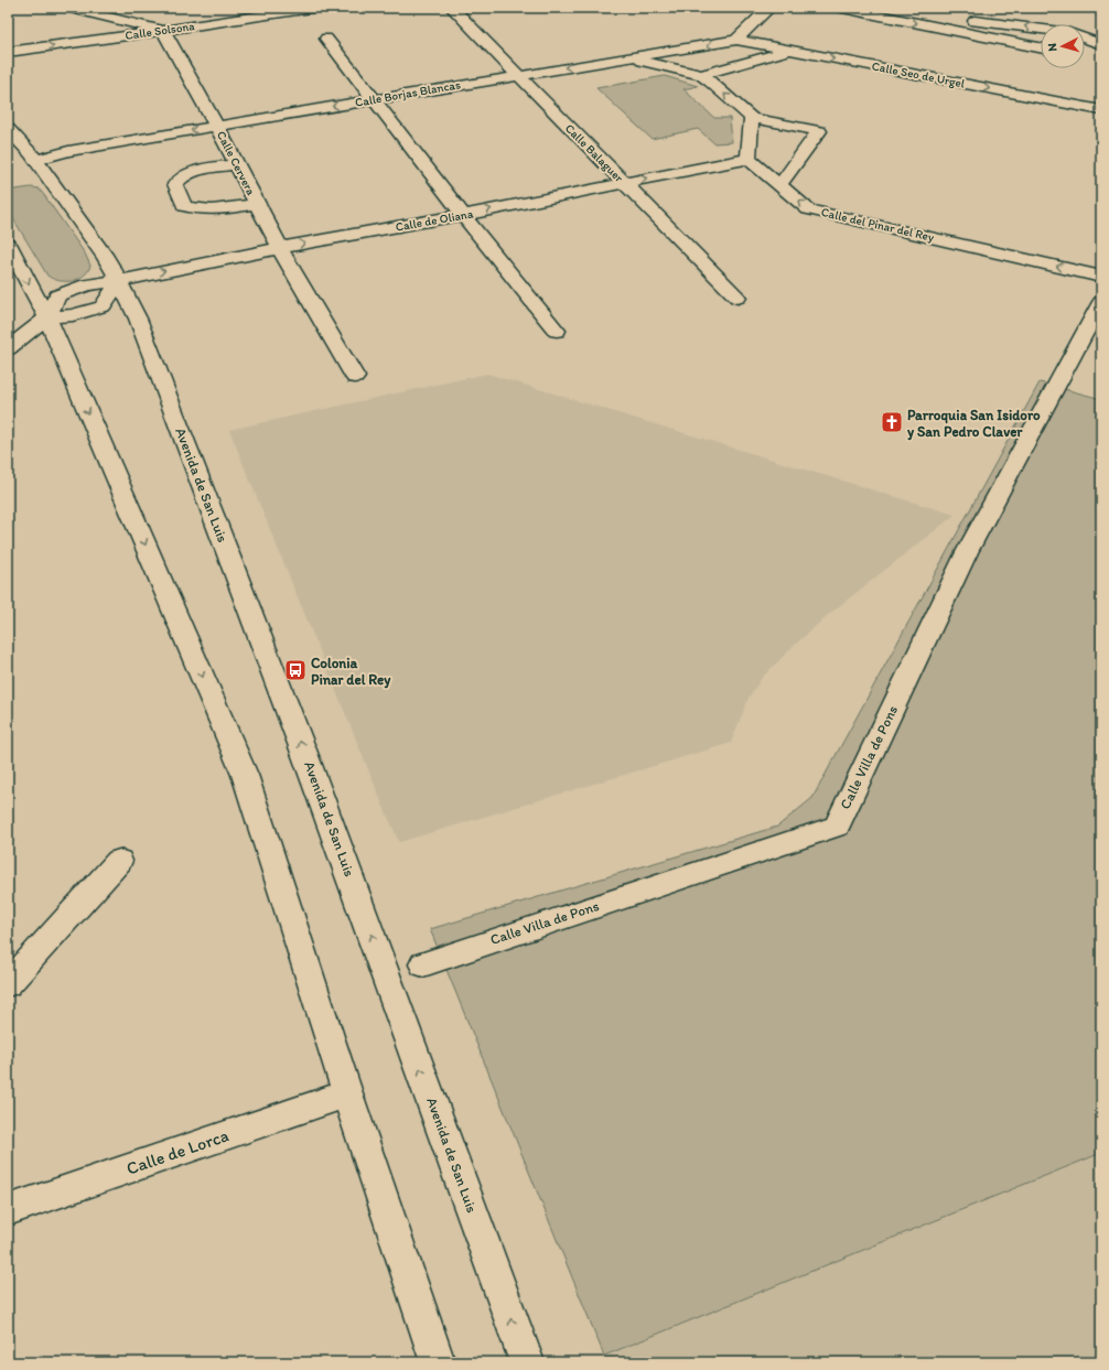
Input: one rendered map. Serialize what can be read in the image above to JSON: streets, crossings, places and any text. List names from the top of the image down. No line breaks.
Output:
{"streets":{"street":["Calle Solsona","Calle Seo de Urgel","Calle Borjas Blancas","Calle Balaguer","Calle Cervera","Calle de Oliana","Calle del Pinar del Rey","Avenida de San Luis","Calle Villa de Pons","Calle de Lorca"]},"crossings":[["Calle Solsona","Calle Cervera"],["Calle Seo de Urgel","Calle Borjas Blancas"],["Calle Borjas Blancas","Calle Balaguer"],["Calle Borjas Blancas","Calle Cervera"],["Calle Borjas Blancas","Avenida de San Luis"],["Calle Balaguer","Calle de Oliana"],["Calle Cervera","Calle de Oliana"],["Calle de Oliana","Calle del Pinar del Rey"],["Calle de Oliana","Avenida de San Luis"]],"one_way":["Calle de Oliana"],"places":{"church":["Parroquia San Isidoro y San Pedro Claver"],"bus stop":["Colonia Pinar del Rey"]},"north":"left"}
